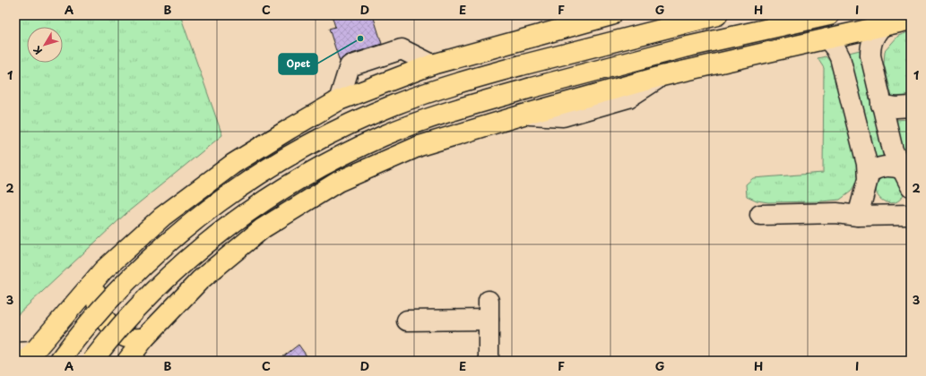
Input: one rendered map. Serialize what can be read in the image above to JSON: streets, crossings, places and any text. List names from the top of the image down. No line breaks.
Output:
{"places":["Opet"],"north":"bottom left","grid":{"columns":["A","B","C","D","E","F","G","H","I"],"rows":["1","2","3"]}}
